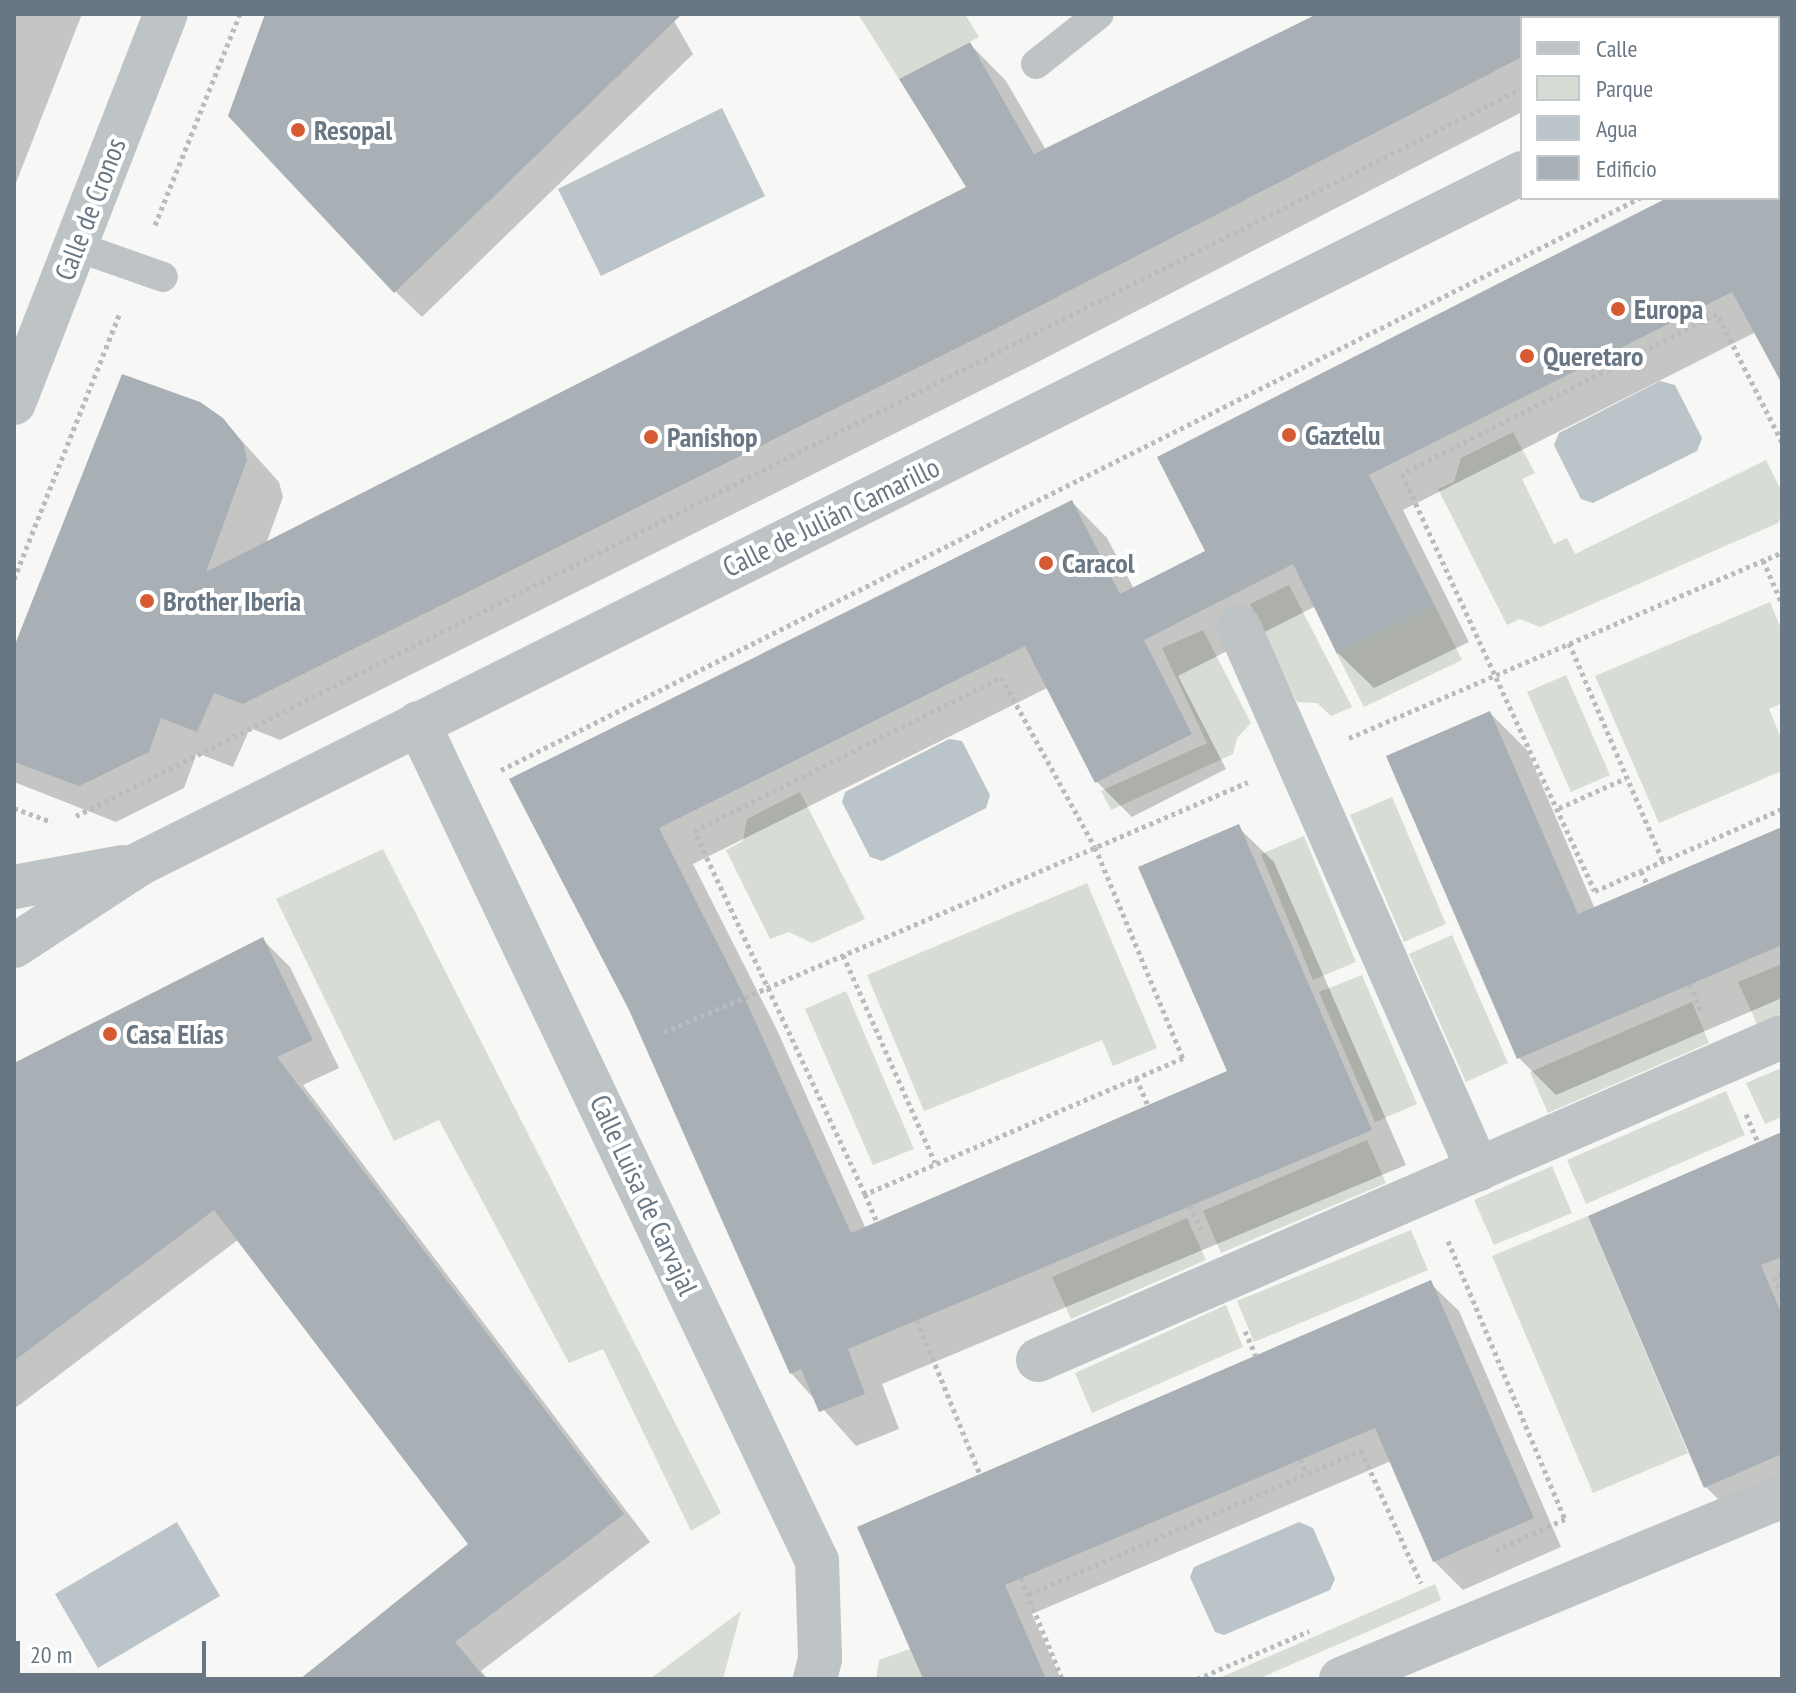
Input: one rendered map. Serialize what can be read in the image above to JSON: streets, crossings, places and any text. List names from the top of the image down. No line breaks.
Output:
{"streets":{"street":["Calle de Cronos","Calle de Julián Camarillo","Calle Luisa de Carvajal"]},"crossings":[["Calle de Julián Camarillo","Calle Luisa de Carvajal"]],"places":["Resopal","Europa","Queretaro","Gaztelu","Panishop","Caracol","Brother Iberia","Casa Elías"],"legend":["Calle","Parque","Agua","Edificio"],"scale_bar":"20 m"}
